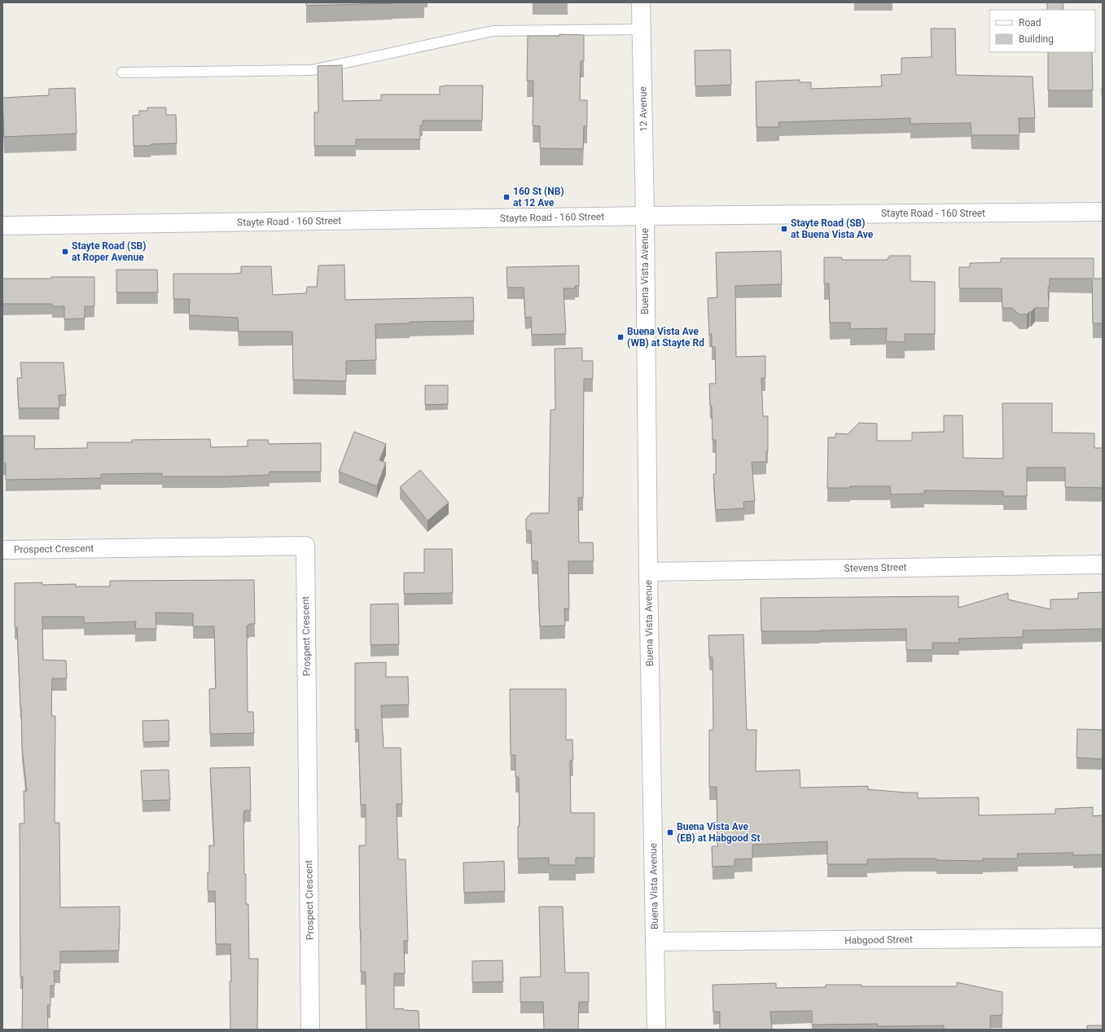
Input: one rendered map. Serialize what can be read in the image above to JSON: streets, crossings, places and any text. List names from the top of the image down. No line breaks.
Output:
{"streets":{"street":["12 Avenue","Stayte Road - 160 Street","Buena Vista Avenue","Prospect Crescent","Stevens Street","Habgood Street"]},"crossings":[["12 Avenue","Stayte Road - 160 Street"],["12 Avenue","Buena Vista Avenue"],["Stayte Road - 160 Street","Buena Vista Avenue"],["Buena Vista Avenue","Stevens Street"],["Buena Vista Avenue","Habgood Street"]],"places":{"transit":["160 St (NB) at 12 Ave","Stayte Road (SB) at Buena Vista Ave","Stayte Road (SB) at Roper Avenue","Buena Vista Ave (WB) at Stayte Rd","Buena Vista Ave (EB) at Habgood St"]},"legend":["Road","Building"]}
